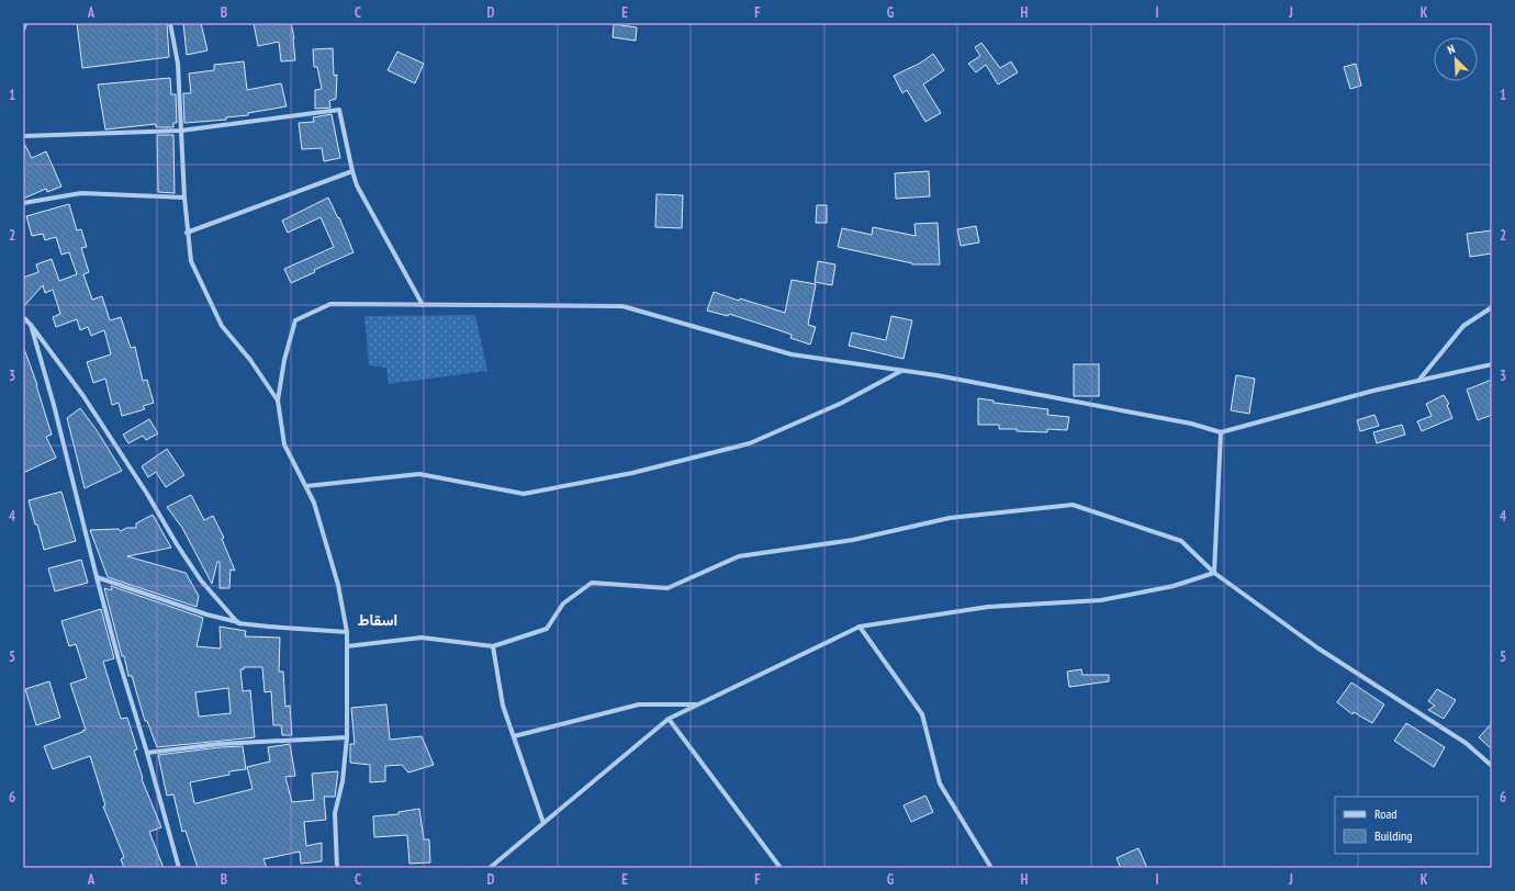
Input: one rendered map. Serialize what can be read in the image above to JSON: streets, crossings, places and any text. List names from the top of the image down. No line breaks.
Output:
{"districts":["اسقاط"],"legend":["Road","Building"],"north":"top left","grid":{"columns":["A","B","C","D","E","F","G","H","I","J","K"],"rows":["1","2","3","4","5","6"]}}
